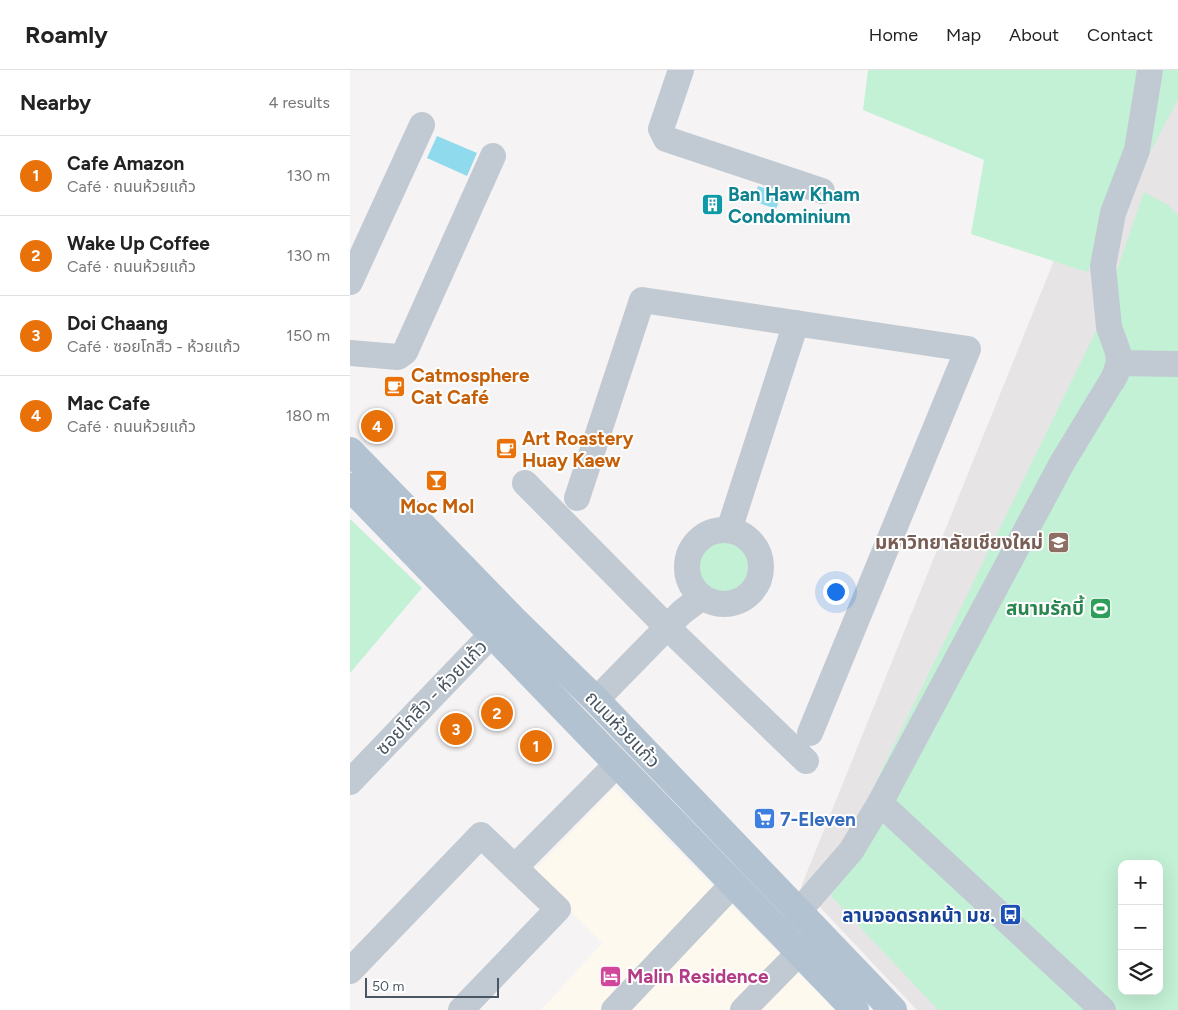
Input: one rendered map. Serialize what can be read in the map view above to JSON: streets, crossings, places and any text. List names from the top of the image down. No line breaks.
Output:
{"streets":{"main road":["ถนนห้วยแก้ว"],"street":["ซอยโกสึว - ห้วยแก้ว"]},"crossings":[["ซอยโกสึว - ห้วยแก้ว","ถนนห้วยแก้ว"]],"places":{"building":["Ban Haw Kham Condominium"],"cafe":["Catmosphere Cat Café","Art Roastery Huay Kaew"],"bar":["Moc Mol"],"school or university":["มหาวิทยาลัยเชียงใหม่"],"sports":["สนามรักบี้"],"supermarket":["7-Eleven"],"bus stop":["ลานจอดรถหน้า มช."],"hotel":["Malin Residence"]},"scale_bar":"50 m","page":{"header":"Roamly","nav":["Home","Map","About","Contact"],"heading":["Nearby","4 results"],"list":[{"mark":"1","name":"Cafe Amazon","note":"Café · ถนนห้วยแก้ว","value":"130 m"},{"mark":"2","name":"Wake Up Coffee","note":"Café · ถนนห้วยแก้ว","value":"130 m"},{"mark":"3","name":"Doi Chaang","note":"Café · ซอยโกสึว - ห้วยแก้ว","value":"150 m"},{"mark":"4","name":"Mac Cafe","note":"Café · ถนนห้วยแก้ว","value":"180 m"}],"pins":["4","2","3","1"],"map_buttons":["+","−"],"scale":"50 m"}}
